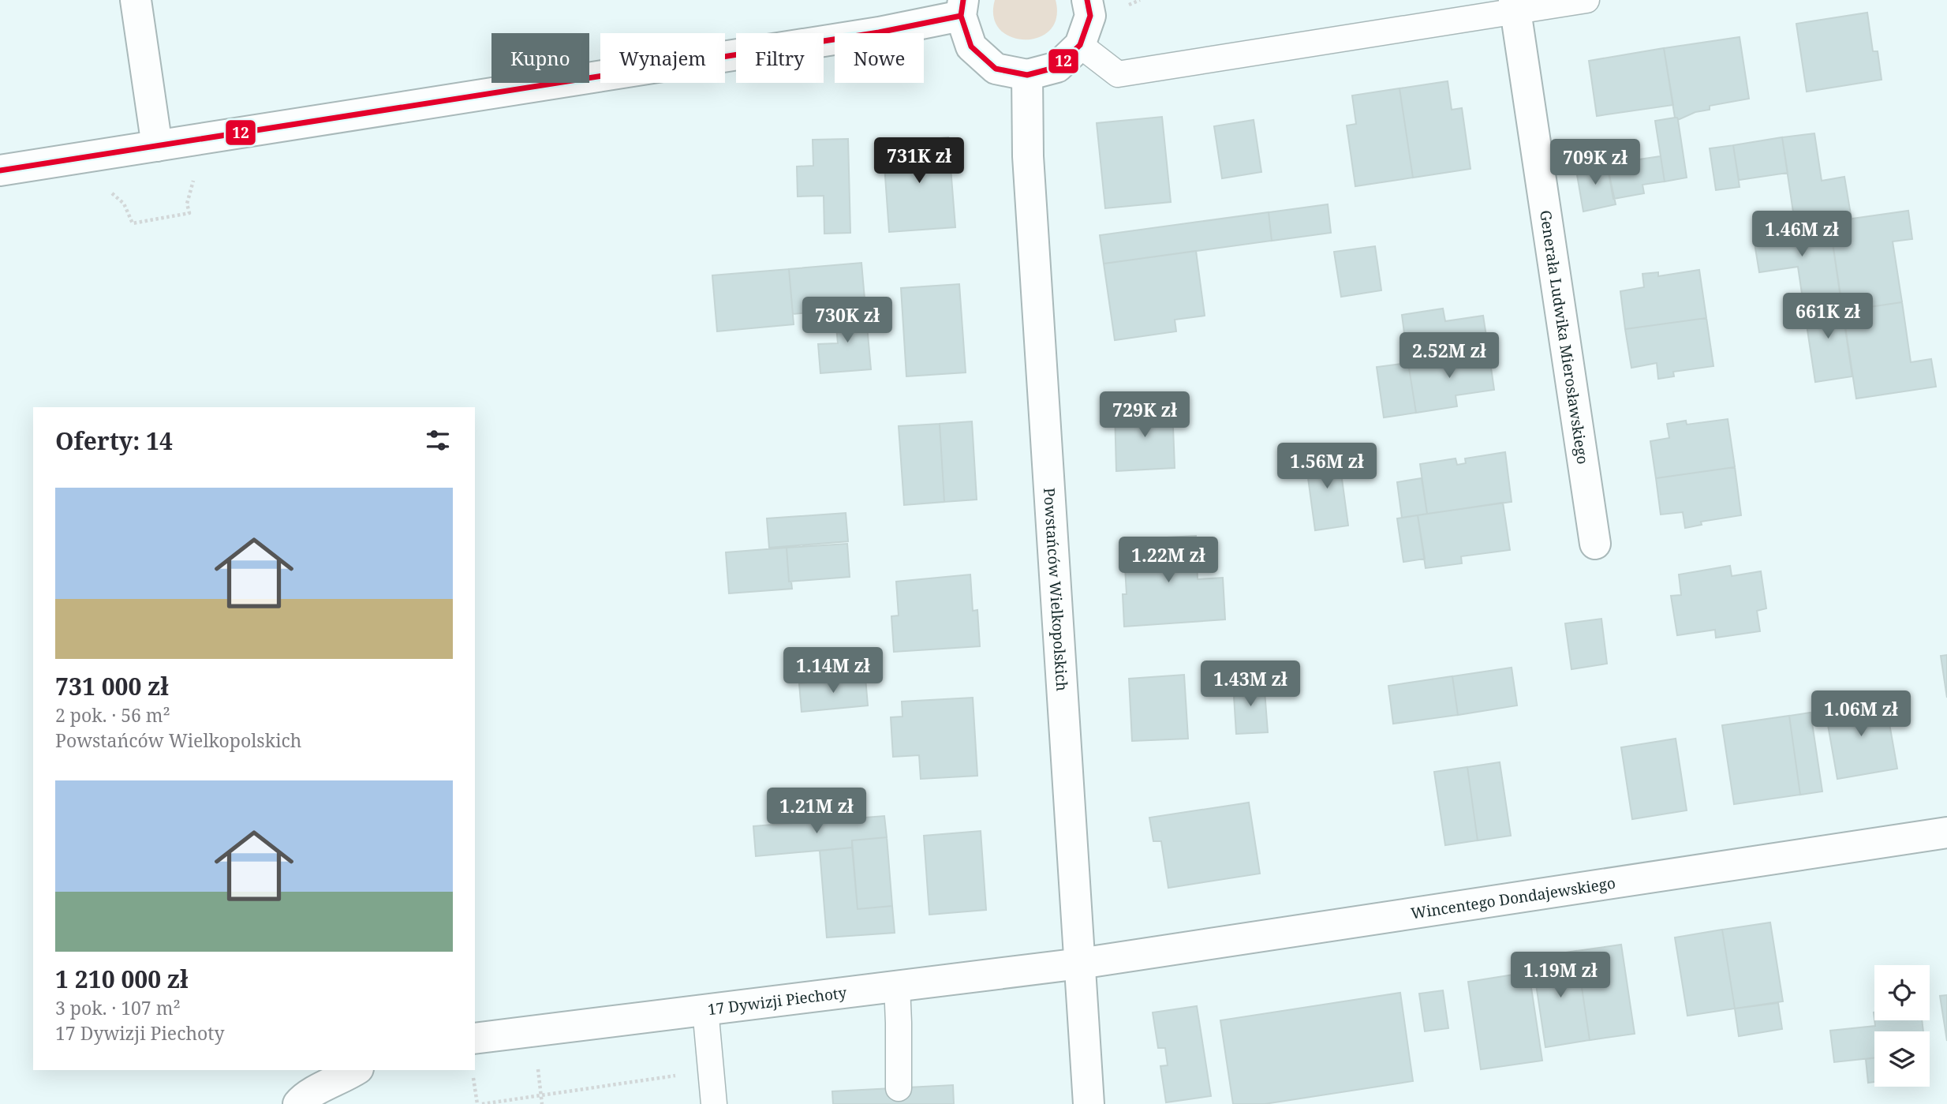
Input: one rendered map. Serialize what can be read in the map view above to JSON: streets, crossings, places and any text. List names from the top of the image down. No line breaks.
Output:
{"streets":{"street":["Generała Ludwika Mierosławskiego","Powstańców Wielkopolskich","Wincentego Dondajewskiego","17 Dywizji Piechoty"]},"crossings":[["Powstańców Wielkopolskich","Wincentego Dondajewskiego"],["Powstańców Wielkopolskich","17 Dywizji Piechoty"],["Wincentego Dondajewskiego","17 Dywizji Piechoty"]],"lines":["transit line 12"],"page":{"chip":["Kupno","Wynajem","Filtry","Nowe"],"price":["731K zł","709K zł","1.46M zł","661K zł","730K zł","2.52M zł","729K zł","1.56M zł","1.22M zł","1.14M zł","1.43M zł","1.06M zł","1.21M zł","1.19M zł"],"heading":"Oferty: 14","list":[{"name":"731 000 zł","note":"2 pok. · 56 m² · Powstańców Wielkopolskich"},{"name":"1 210 000 zł","note":"3 pok. · 107 m² · 17 Dywizji Piechoty"}]}}
